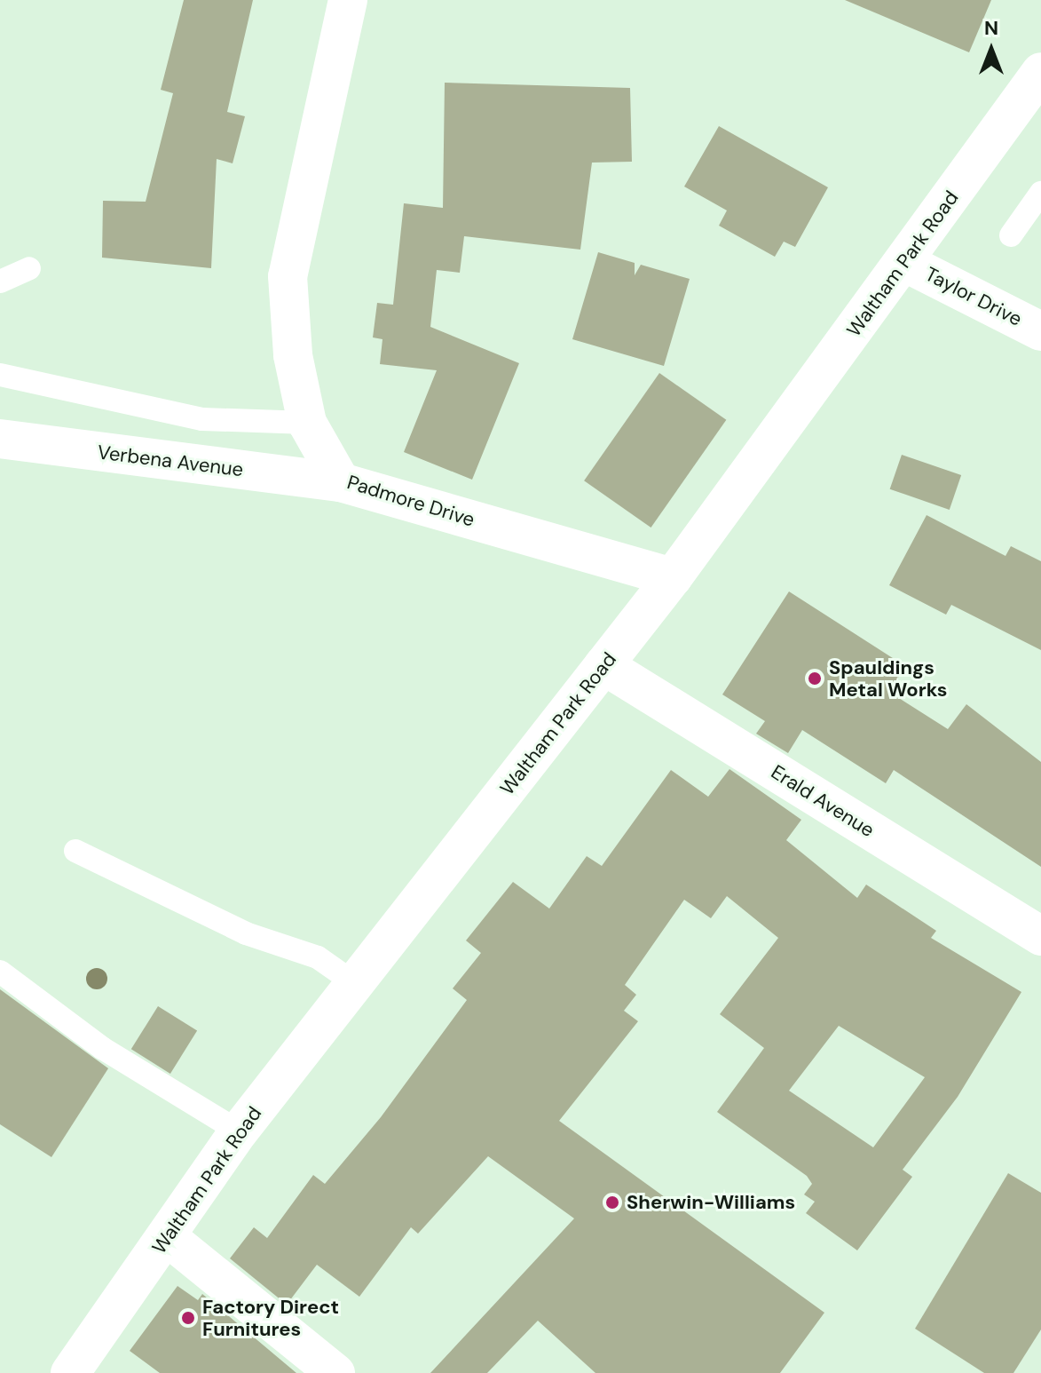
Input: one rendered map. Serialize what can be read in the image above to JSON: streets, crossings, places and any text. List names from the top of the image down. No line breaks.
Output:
{"streets":{"street":["Waltham Park Road","Taylor Drive","Verbena Avenue","Padmore Drive","Erald Avenue"]},"crossings":[["Waltham Park Road","Taylor Drive"],["Waltham Park Road","Padmore Drive"],["Waltham Park Road","Erald Avenue"],["Verbena Avenue","Padmore Drive"]],"places":["Spauldings Metal Works","Sherwin-Williams","Factory Direct Furnitures"],"north":"top"}
